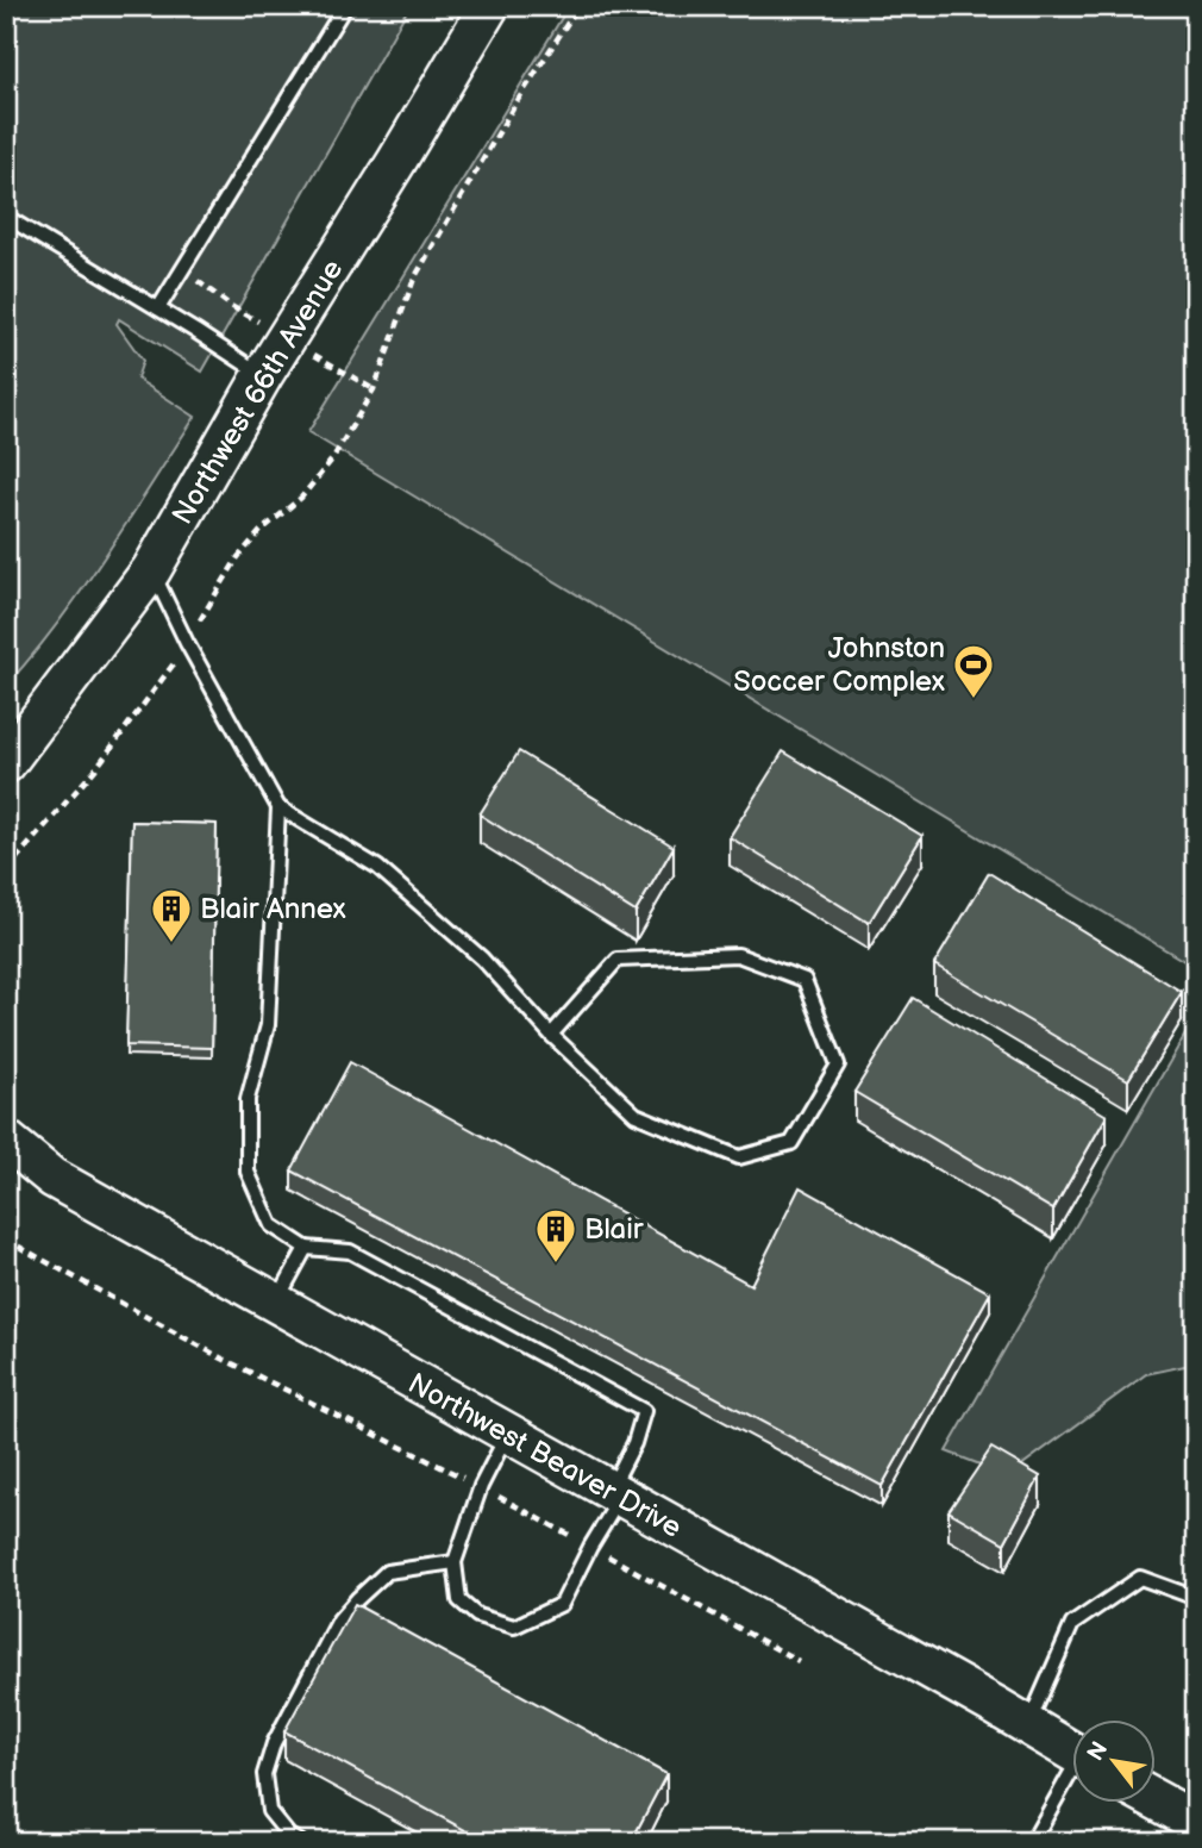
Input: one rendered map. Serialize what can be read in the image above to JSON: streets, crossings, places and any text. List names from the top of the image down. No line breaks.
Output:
{"streets":{"main road":["Northwest 66th Avenue","Northwest Beaver Drive"]},"places":{"sports":["Johnston Soccer Complex"],"building":["Blair Annex","Blair"]},"north":"top left"}
